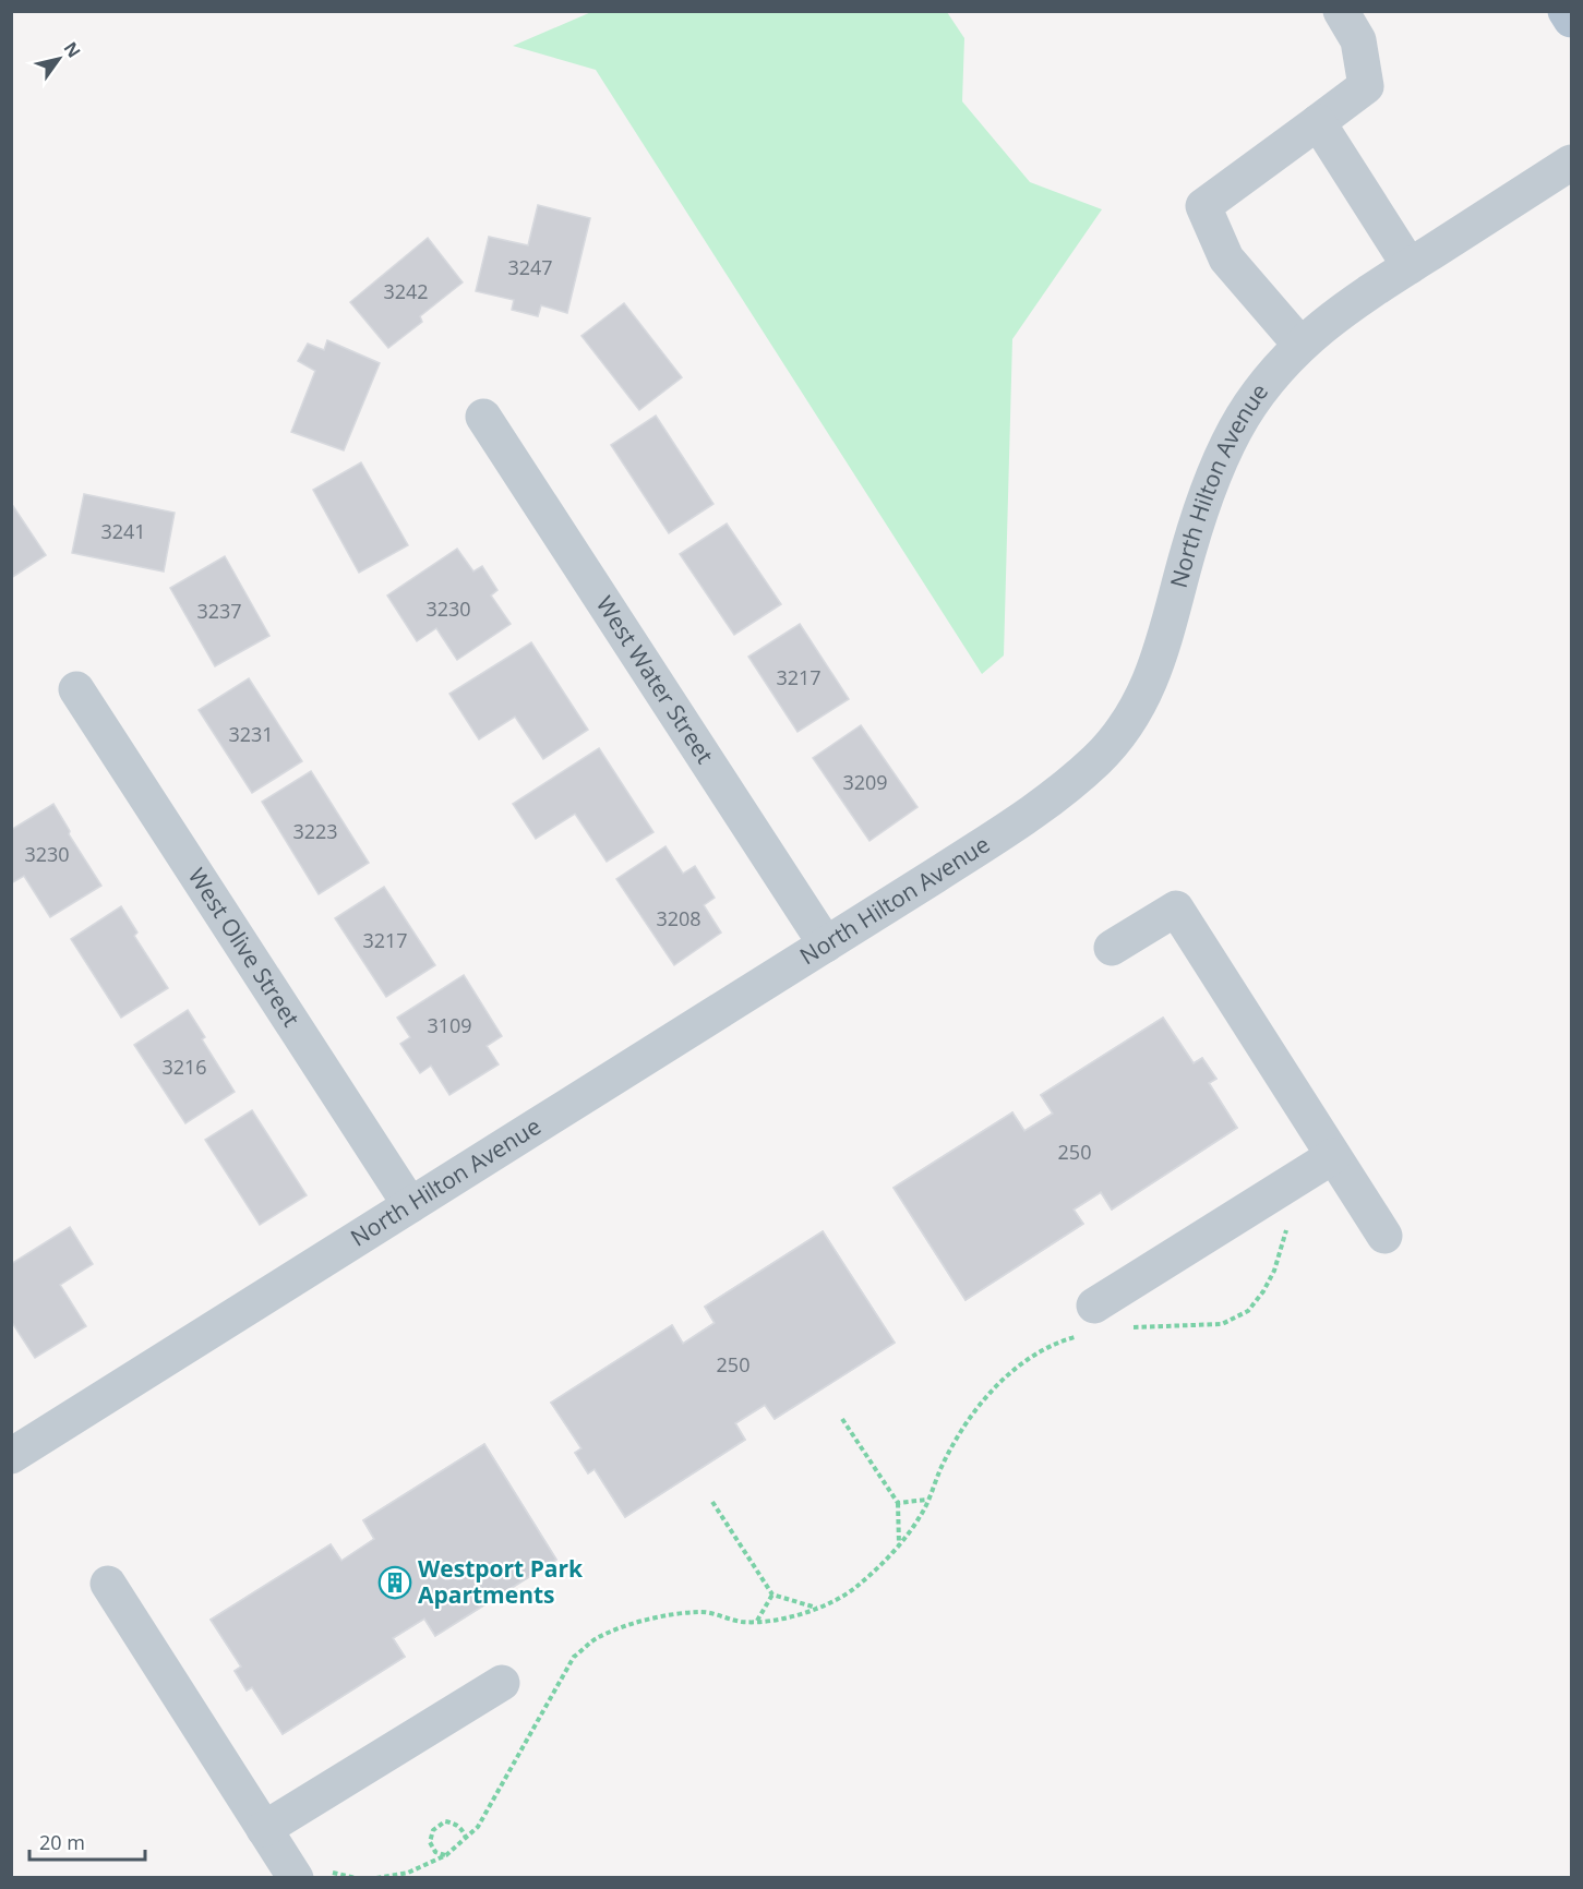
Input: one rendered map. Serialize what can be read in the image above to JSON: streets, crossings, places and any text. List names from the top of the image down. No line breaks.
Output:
{"streets":{"street":["North Hilton Avenue","West Water Street","West Olive Street"]},"crossings":[["North Hilton Avenue","West Water Street"],["North Hilton Avenue","West Olive Street"]],"places":{"building":["Westport Park Apartments"]},"house_numbers":["3247","3242","3241","3230","3237","3217","3231","3209","3223","3230","3208","3217","3109","3216","250","250"],"scale_bar":"20 m","north":"top right"}
